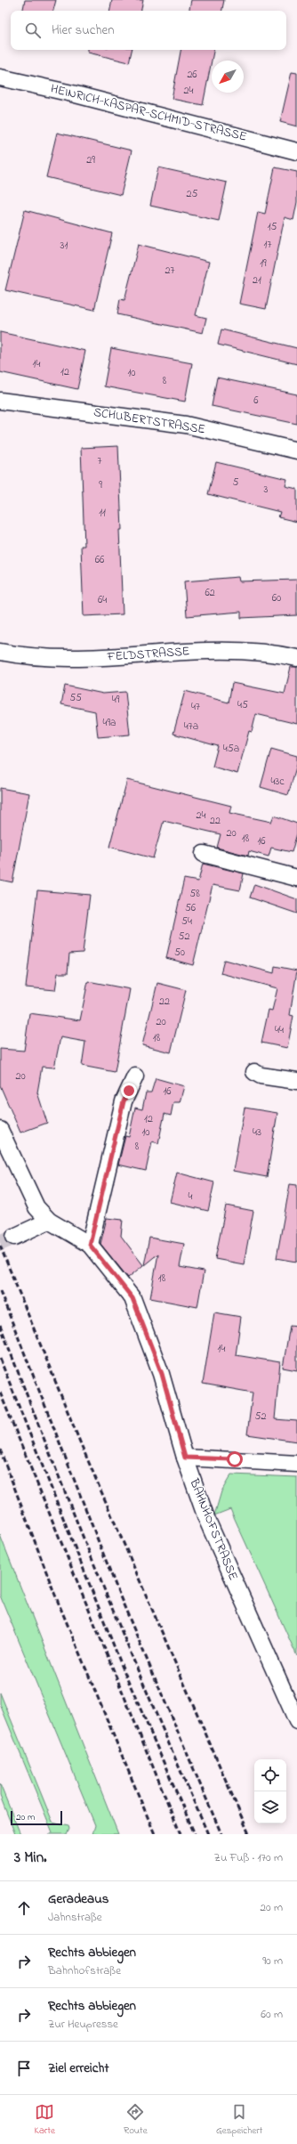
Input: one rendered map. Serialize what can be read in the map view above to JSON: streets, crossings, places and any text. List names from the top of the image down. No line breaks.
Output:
{"streets":{"street":["HEINRICH-KASPAR-SCHMID-STRASSE","SCHUBERTSTRASSE","FELDSTRASSE","BAHNHOFSTRASSE"]},"house_numbers":["26","24","29","25","15","17","31","19","27","21","14","12","10","8","6","7","5","9","3","11","66","62","60","64","55","49","45","47","49a","47a","45a","43c","24","22","20","18","16","58","56","54","52","50","22","20","44","18","20","16","12","10","43","8","4","18","14","52"],"scale_bar":"20 m","north":"bottom left","page":{"search":"Hier suchen","scale":"20 m","heading":["3 Min.","Zu Fuß · 170 m"],"list":[["Geradeaus","Jahnstraße","20 m"],["Rechts abbiegen","Bahnhofstraße","90 m"],["Rechts abbiegen","Zur Heupresse","60 m"],"Ziel erreicht"],"nav":["Karte","Route","Gespeichert"]}}
